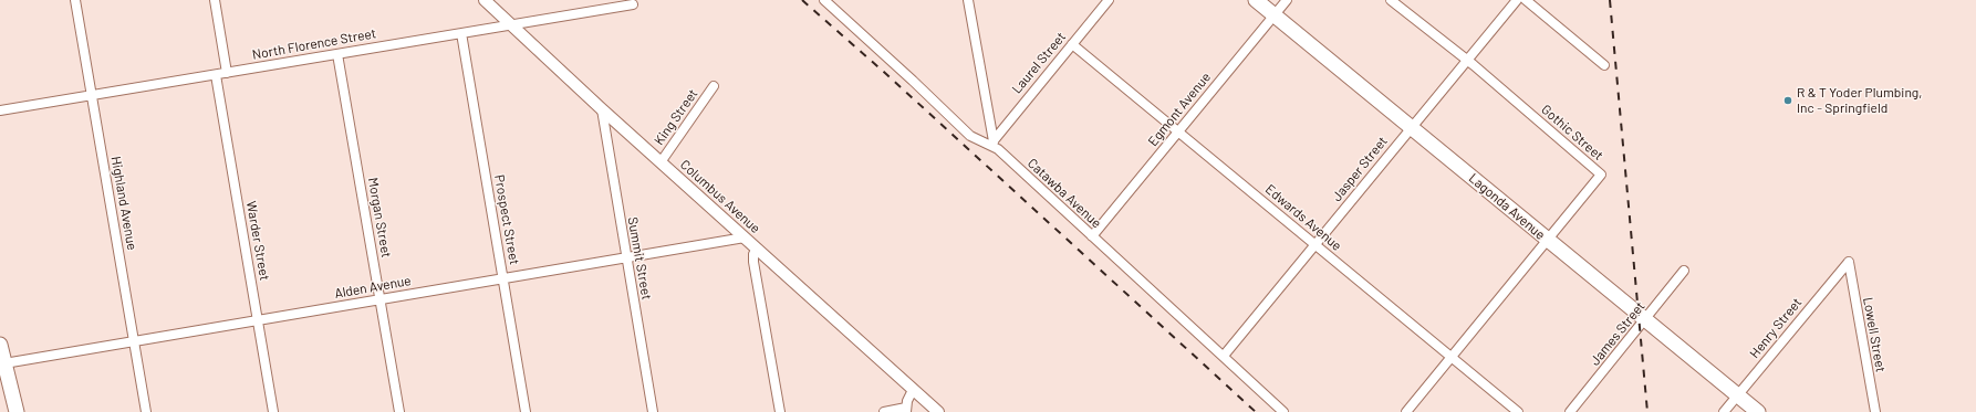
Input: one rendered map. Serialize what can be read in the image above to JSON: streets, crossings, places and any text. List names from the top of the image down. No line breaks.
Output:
{"streets":{"main road":["Lagonda Avenue"],"street":["North Florence Street","Laurel Street","Egmont Avenue","King Street","Gothic Street","Jasper Street","Catawba Avenue","Columbus Avenue","Highland Avenue","Morgan Street","Edwards Avenue","Prospect Street","Warder Street","Summit Street","Alden Avenue","Henry Street","James Street","Lowell Street"]},"crossings":[["North Florence Street","Columbus Avenue"],["North Florence Street","Highland Avenue"],["North Florence Street","Morgan Street"],["North Florence Street","Prospect Street"],["North Florence Street","Warder Street"],["Laurel Street","Catawba Avenue"],["Laurel Street","Edwards Avenue"],["Egmont Avenue","Catawba Avenue"],["Egmont Avenue","Lagonda Avenue"],["Egmont Avenue","Edwards Avenue"],["King Street","Columbus Avenue"],["Gothic Street","Jasper Street"],["Gothic Street","Lagonda Avenue"],["Gothic Street","Edwards Avenue"],["Jasper Street","Catawba Avenue"],["Jasper Street","Lagonda Avenue"],["Jasper Street","Edwards Avenue"],["Columbus Avenue","Summit Street"],["Columbus Avenue","Alden Avenue"],["Highland Avenue","Alden Avenue"],["Lagonda Avenue","Henry Street"],["Lagonda Avenue","James Street"],["Morgan Street","Alden Avenue"],["Prospect Street","Alden Avenue"],["Warder Street","Alden Avenue"],["Summit Street","Alden Avenue"],["Henry Street","Lowell Street"]],"places":["R & T Yoder Plumbing, Inc - Springfield"]}
